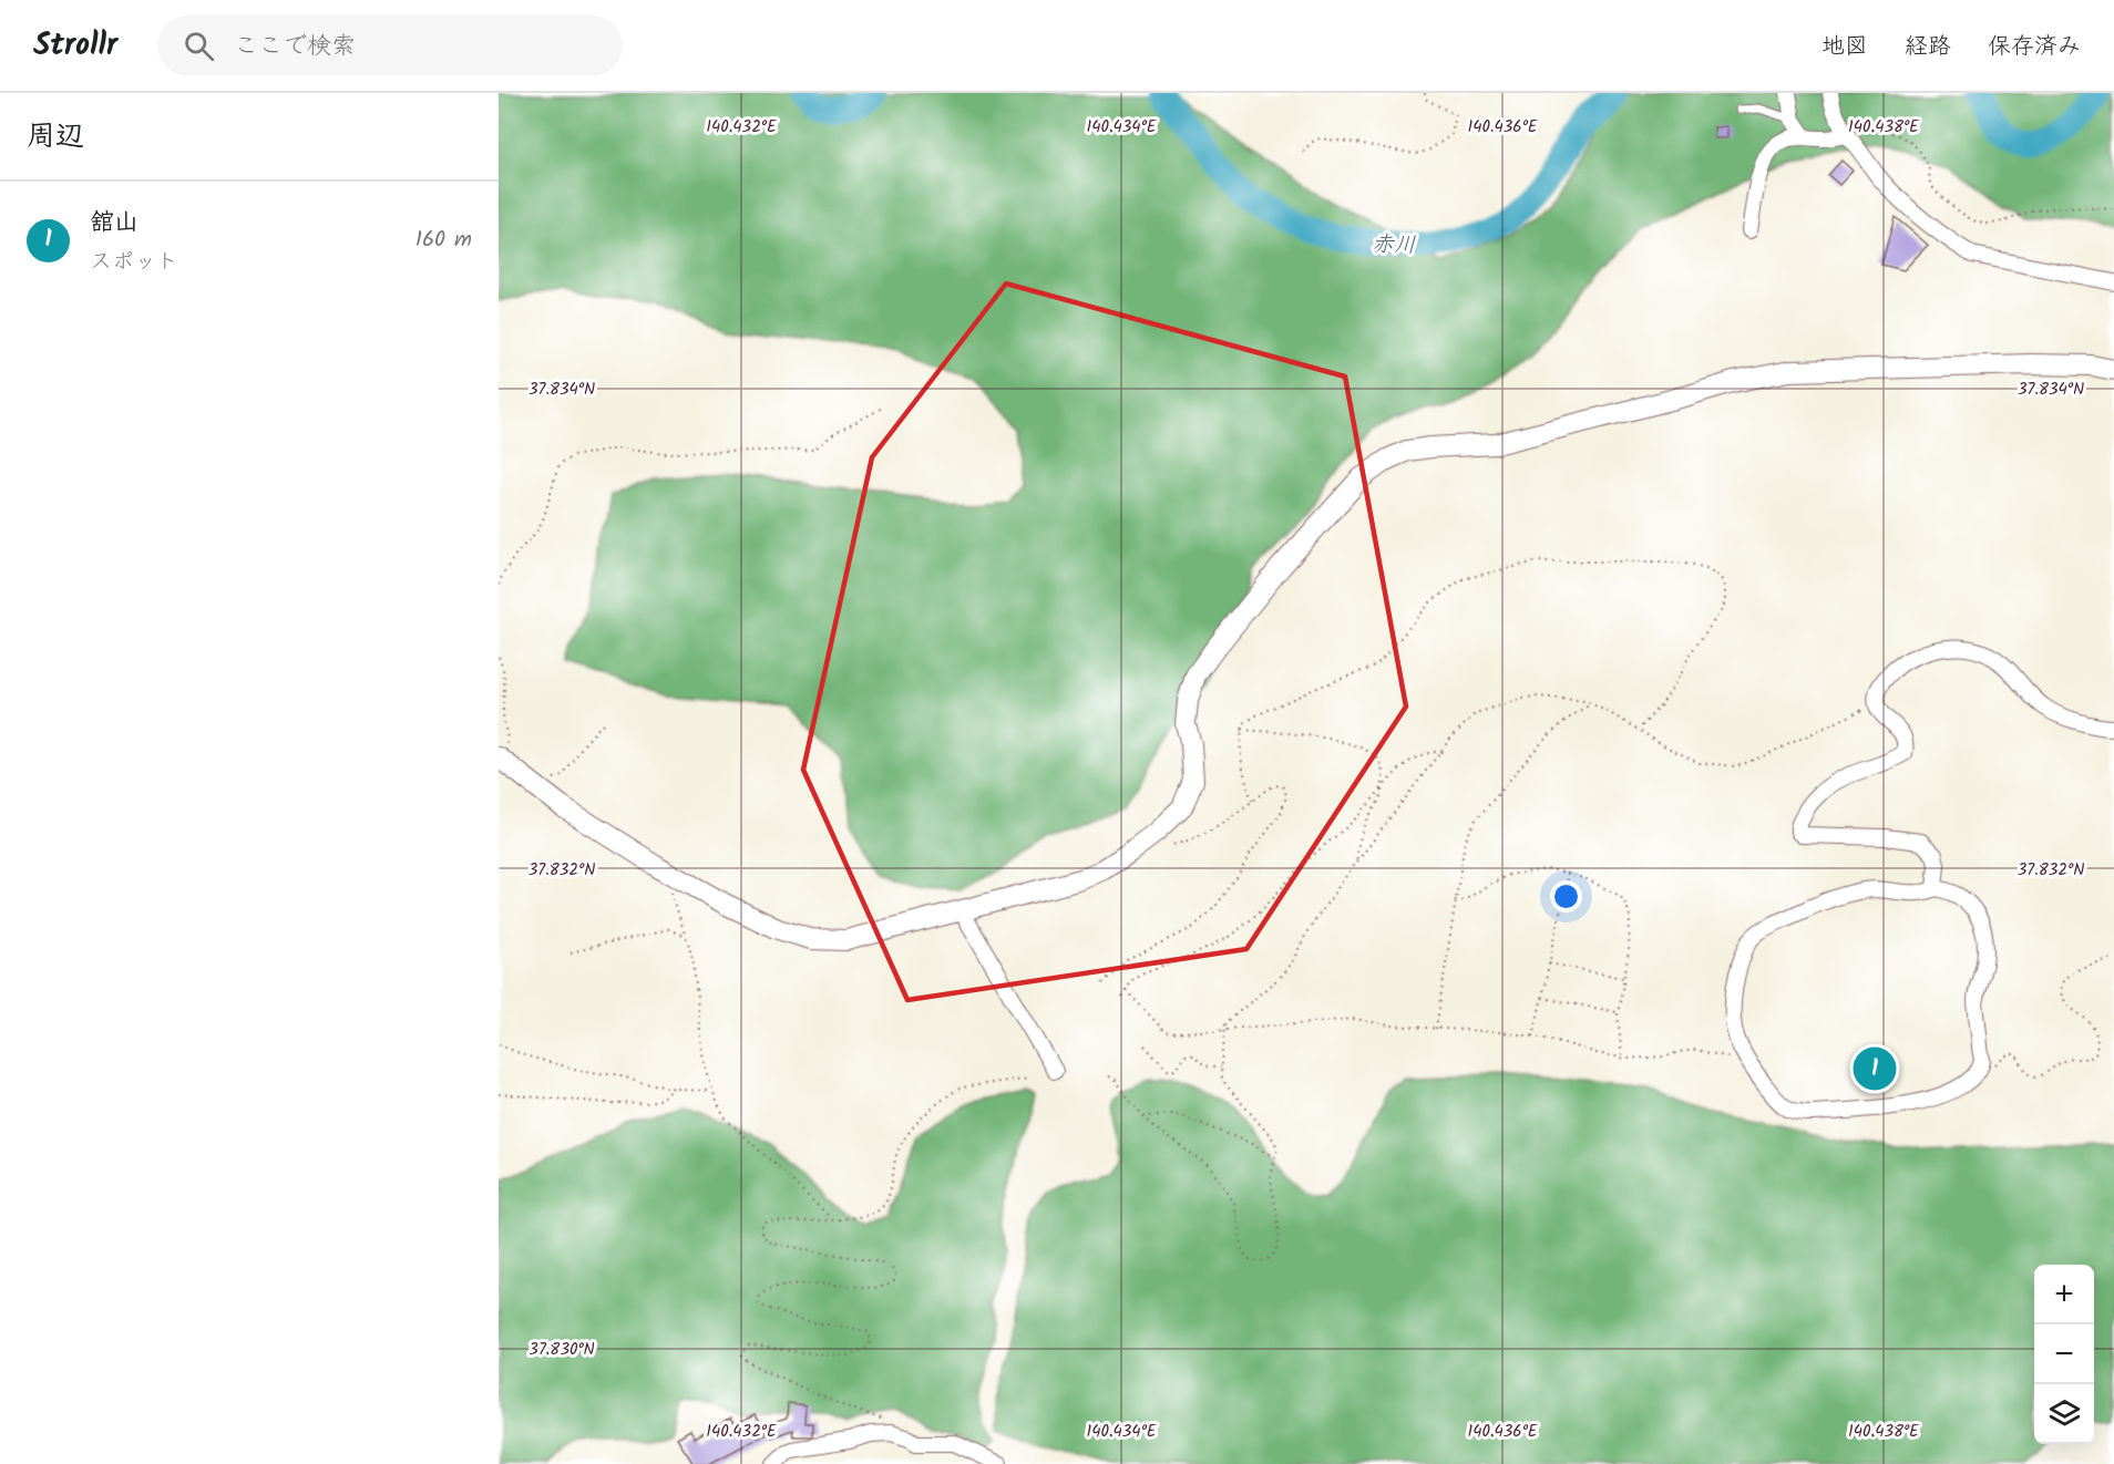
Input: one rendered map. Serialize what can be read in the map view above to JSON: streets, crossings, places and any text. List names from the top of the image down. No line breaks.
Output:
{"water":["赤川"],"page":{"header":"Strollr","search":"ここで検索","nav":["地図","経路","保存済み"],"heading":"周辺","list":[{"mark":"1","name":"舘山","note":"スポット","value":"160 m"}],"pins":"1","map_buttons":["+","−"]},"coordinates":["140.432°E","140.434°E","140.436°E","140.438°E","37.834°N","37.832°N","37.830°N"]}
